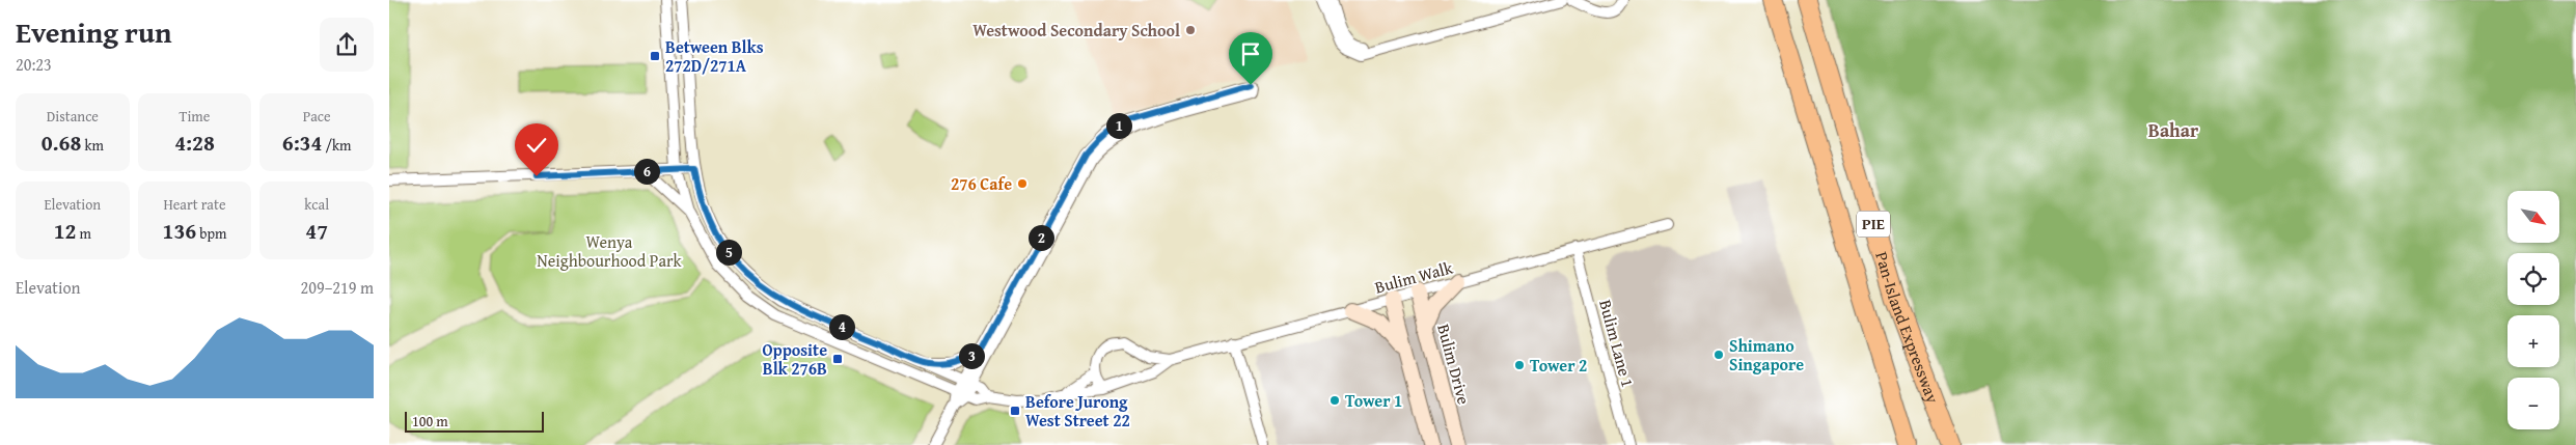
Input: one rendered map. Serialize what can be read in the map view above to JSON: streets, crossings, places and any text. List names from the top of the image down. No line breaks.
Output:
{"streets":{"highway":["PIE","Pan-Island Expressway"],"street":["Bulim Walk","Bulim Lane 1","Bulim Drive"]},"crossings":[["Bulim Walk","Bulim Lane 1"],["Bulim Walk","Bulim Drive"]],"districts":["Bahar"],"parks":["Wenya Neighbourhood Park"],"places":{"other":["Westwood Secondary School","276 Cafe","Shimano Singapore","Tower 2","Tower 1"],"transit":["Between Blks 272D/271A","Opposite Blk 276B","Before Jurong West Street 22"]},"scale_bar":"100 m","north":"bottom right","page":{"heading":["Evening run","20:23"],"stats":[["Distance","0.68 km"],["Time","4:28"],["Pace","6:34 /km"],["Elevation","12 m"],["Heart rate","136 bpm"],["kcal","47"]],"pins":["1","6","2","5","4","3"],"map_buttons":["+","−"],"chart":["Elevation","209–219 m"],"scale":"100 m"}}
